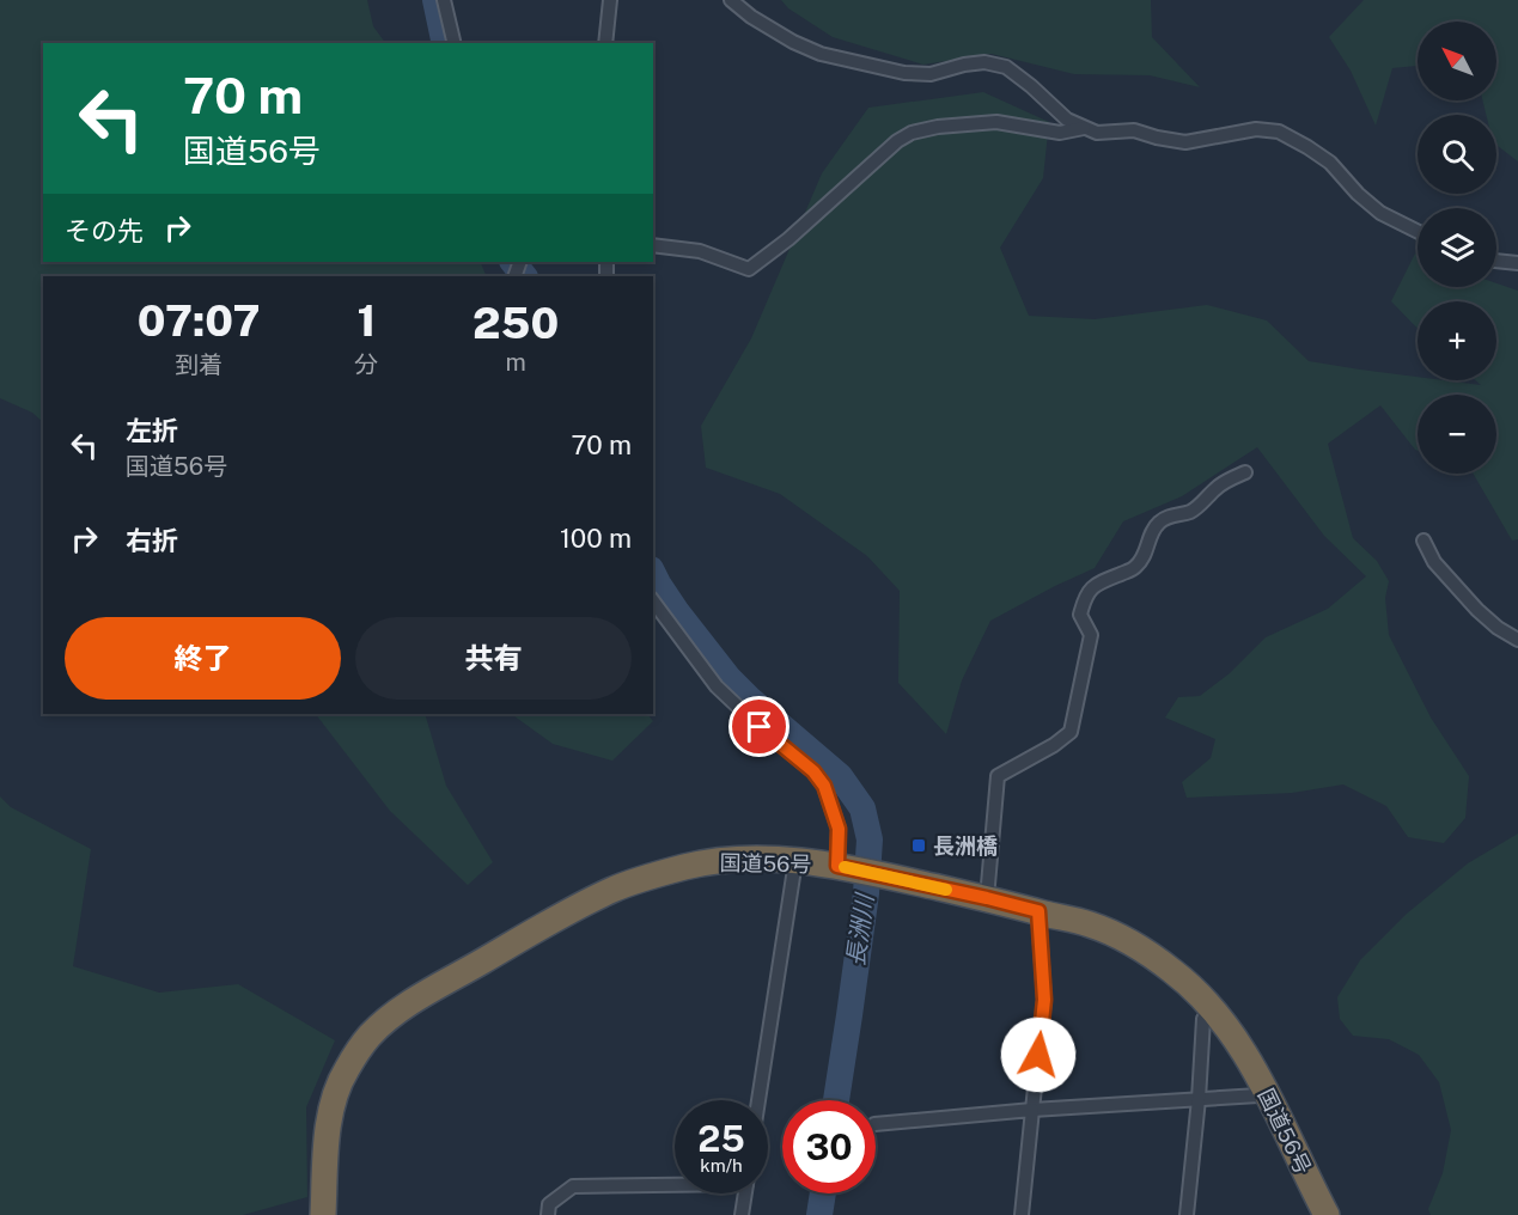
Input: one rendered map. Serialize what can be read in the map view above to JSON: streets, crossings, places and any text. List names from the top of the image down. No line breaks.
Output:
{"streets":{"highway":["国道56号"]},"water":["長洲川"],"places":{"transit":["長洲橋"]},"north":"top left","page":{"map_buttons":["+","−"],"turn":["70 m","国道56号"],"then":"その先","eta":["07:07","到着","1","分","250","m"],"list":[{"name":"左折","note":"国道56号","value":"70 m"},{"name":"右折","value":"100 m"}],"buttons":["終了","共有"],"speed":"25 km/h","limit":"30"}}
